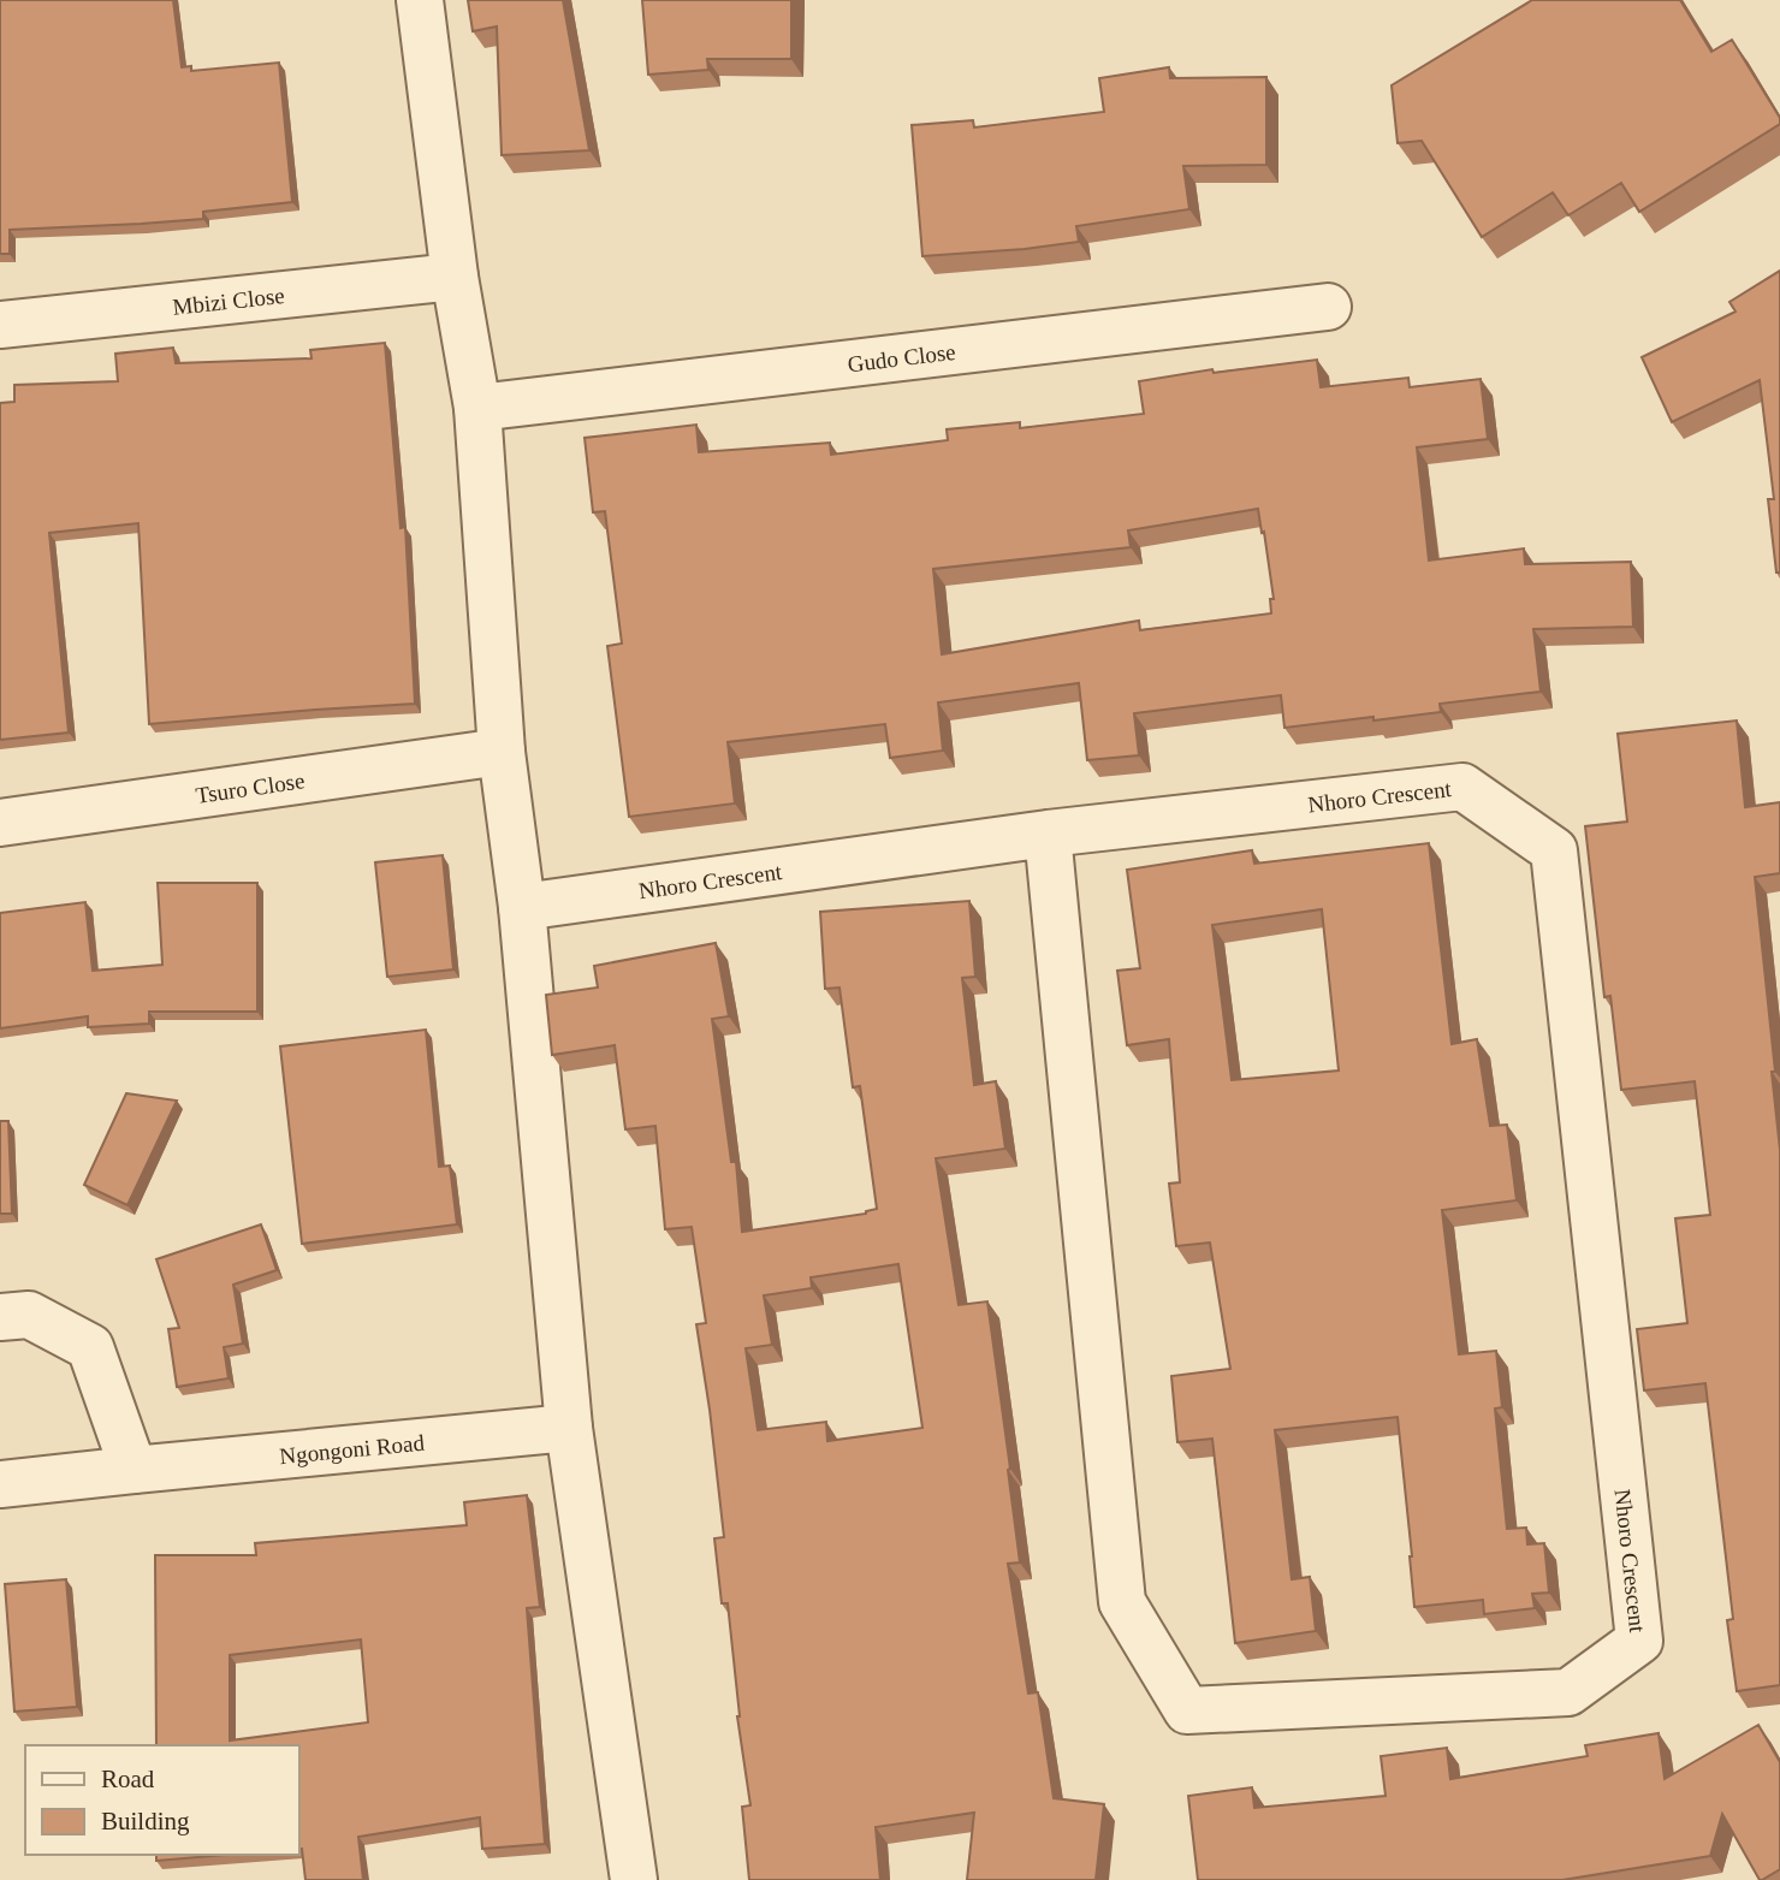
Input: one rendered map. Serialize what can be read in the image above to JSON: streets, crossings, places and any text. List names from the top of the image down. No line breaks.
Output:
{"streets":{"street":["Mbizi Close","Gudo Close","Tsuro Close","Nhoro Crescent","Ngongoni Road"]},"legend":["Road","Building"]}
